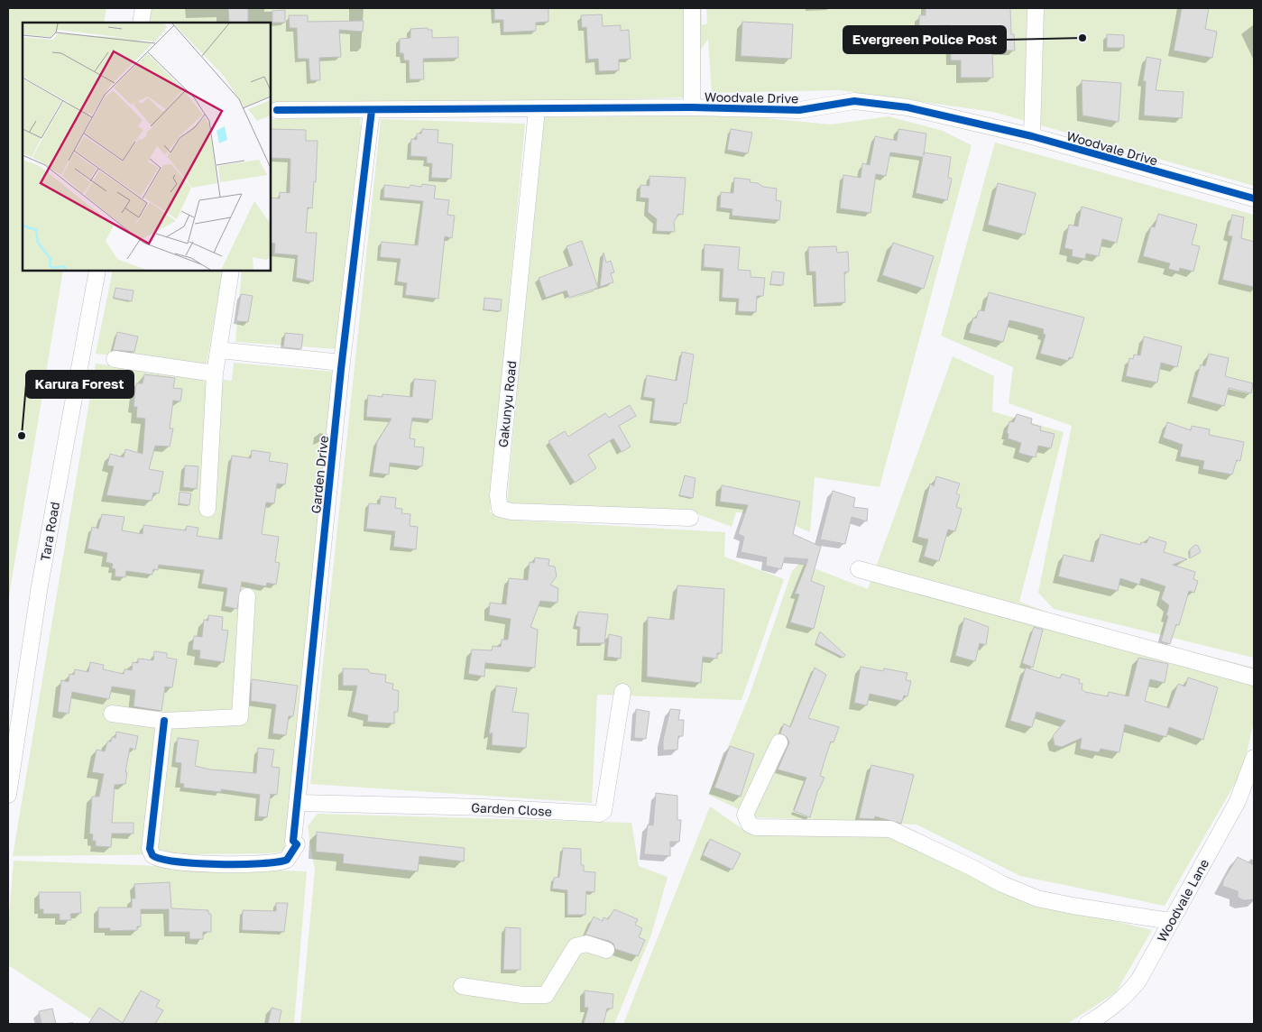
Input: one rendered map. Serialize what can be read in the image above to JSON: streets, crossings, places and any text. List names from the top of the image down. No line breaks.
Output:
{"streets":{"street":["Woodvale Drive","Gakunyu Road","Garden Drive","Tara Road","Garden Close","Woodvale Lane"]},"crossings":[["Woodvale Drive","Gakunyu Road"],["Woodvale Drive","Garden Drive"],["Garden Drive","Garden Close"]],"places":["Evergreen Police Post","Karura Forest"]}
